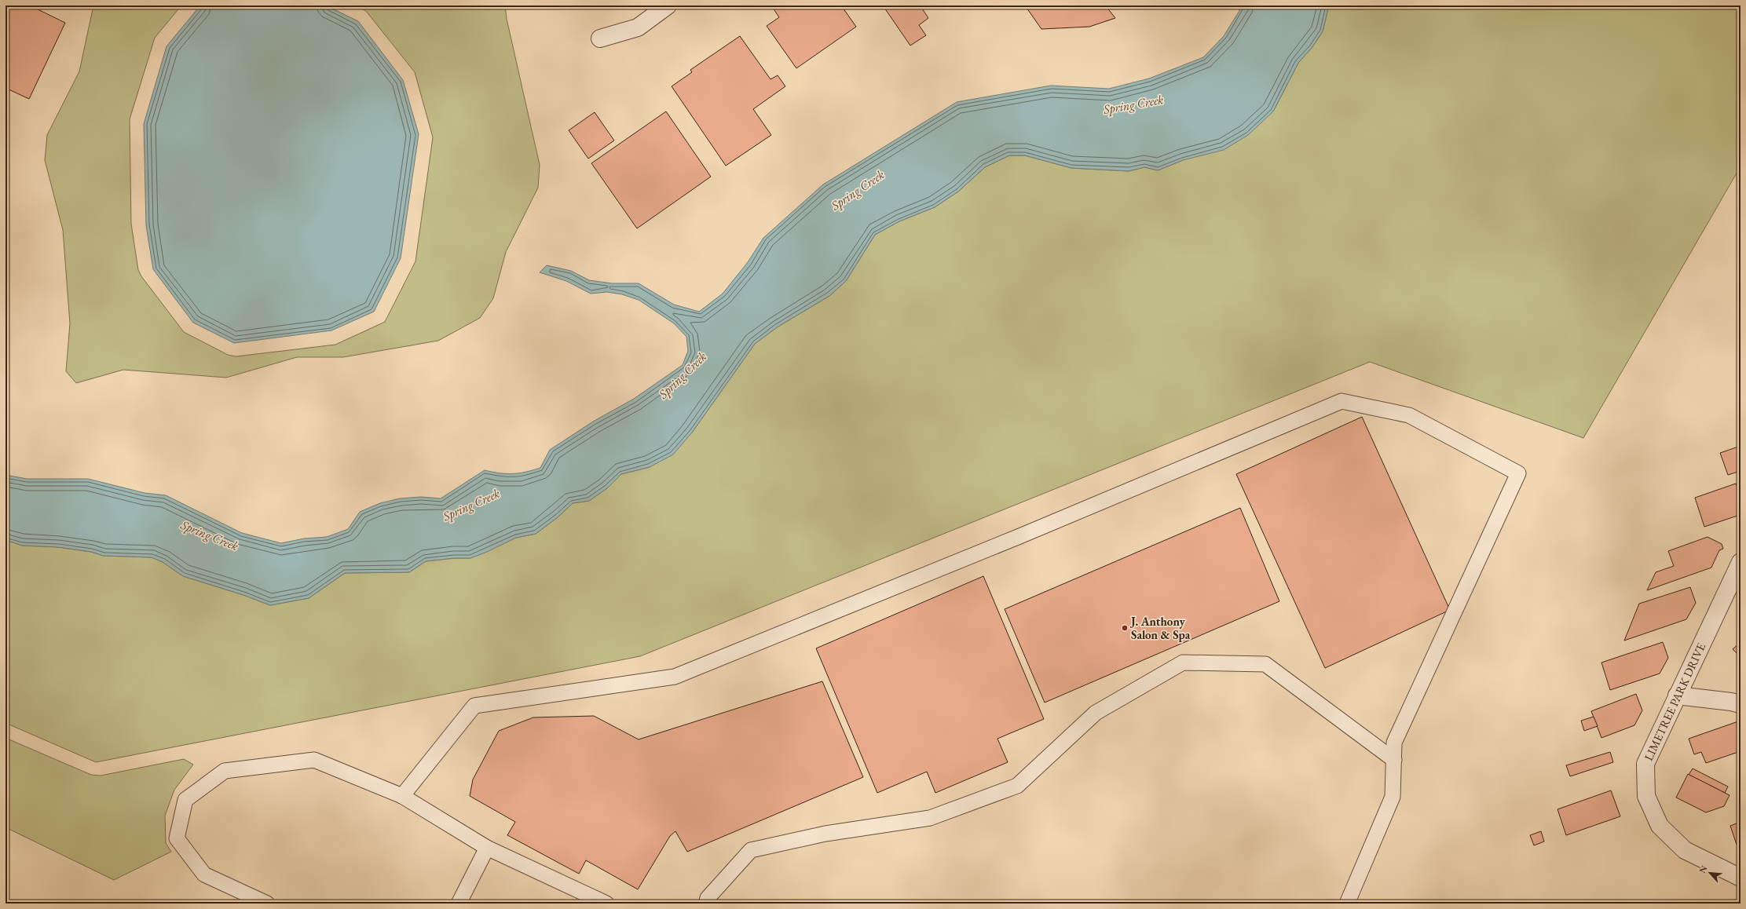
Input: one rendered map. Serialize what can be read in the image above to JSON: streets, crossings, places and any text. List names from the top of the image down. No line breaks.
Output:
{"streets":{"street":["LIMETREE PARK DRIVE"]},"water":["Spring Creek"],"places":["J. Anthony Salon & Spa"],"north":"top left"}
